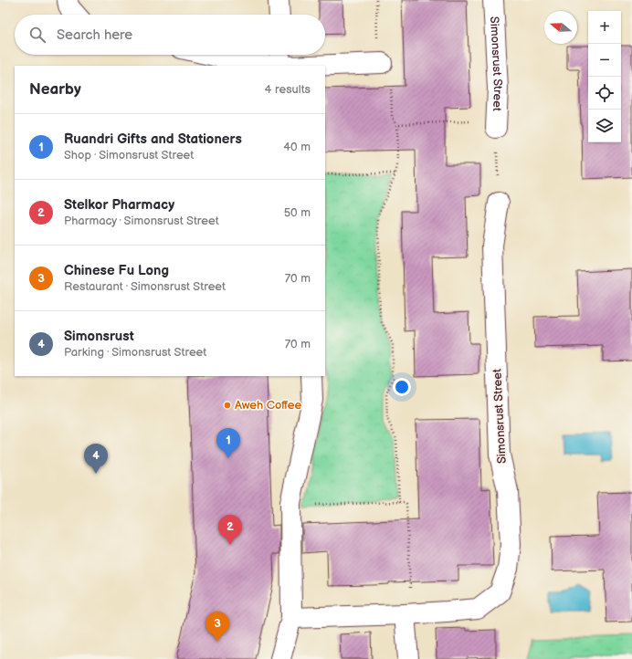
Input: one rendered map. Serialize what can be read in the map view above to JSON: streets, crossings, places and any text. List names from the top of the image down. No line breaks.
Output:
{"streets":{"street":["Simonsrust Street"]},"places":["Aweh Coffee"],"north":"left","page":{"map_buttons":["+","−"],"search":"Search here","heading":["Nearby","4 results"],"list":[{"mark":"1","name":"Ruandri Gifts and Stationers","note":"Shop · Simonsrust Street","value":"40 m"},{"mark":"2","name":"Stelkor Pharmacy","note":"Pharmacy · Simonsrust Street","value":"50 m"},{"mark":"3","name":"Chinese Fu Long","note":"Restaurant · Simonsrust Street","value":"70 m"},{"mark":"4","name":"Simonsrust","note":"Parking · Simonsrust Street","value":"70 m"}],"pins":["1","4","2","3"]}}
